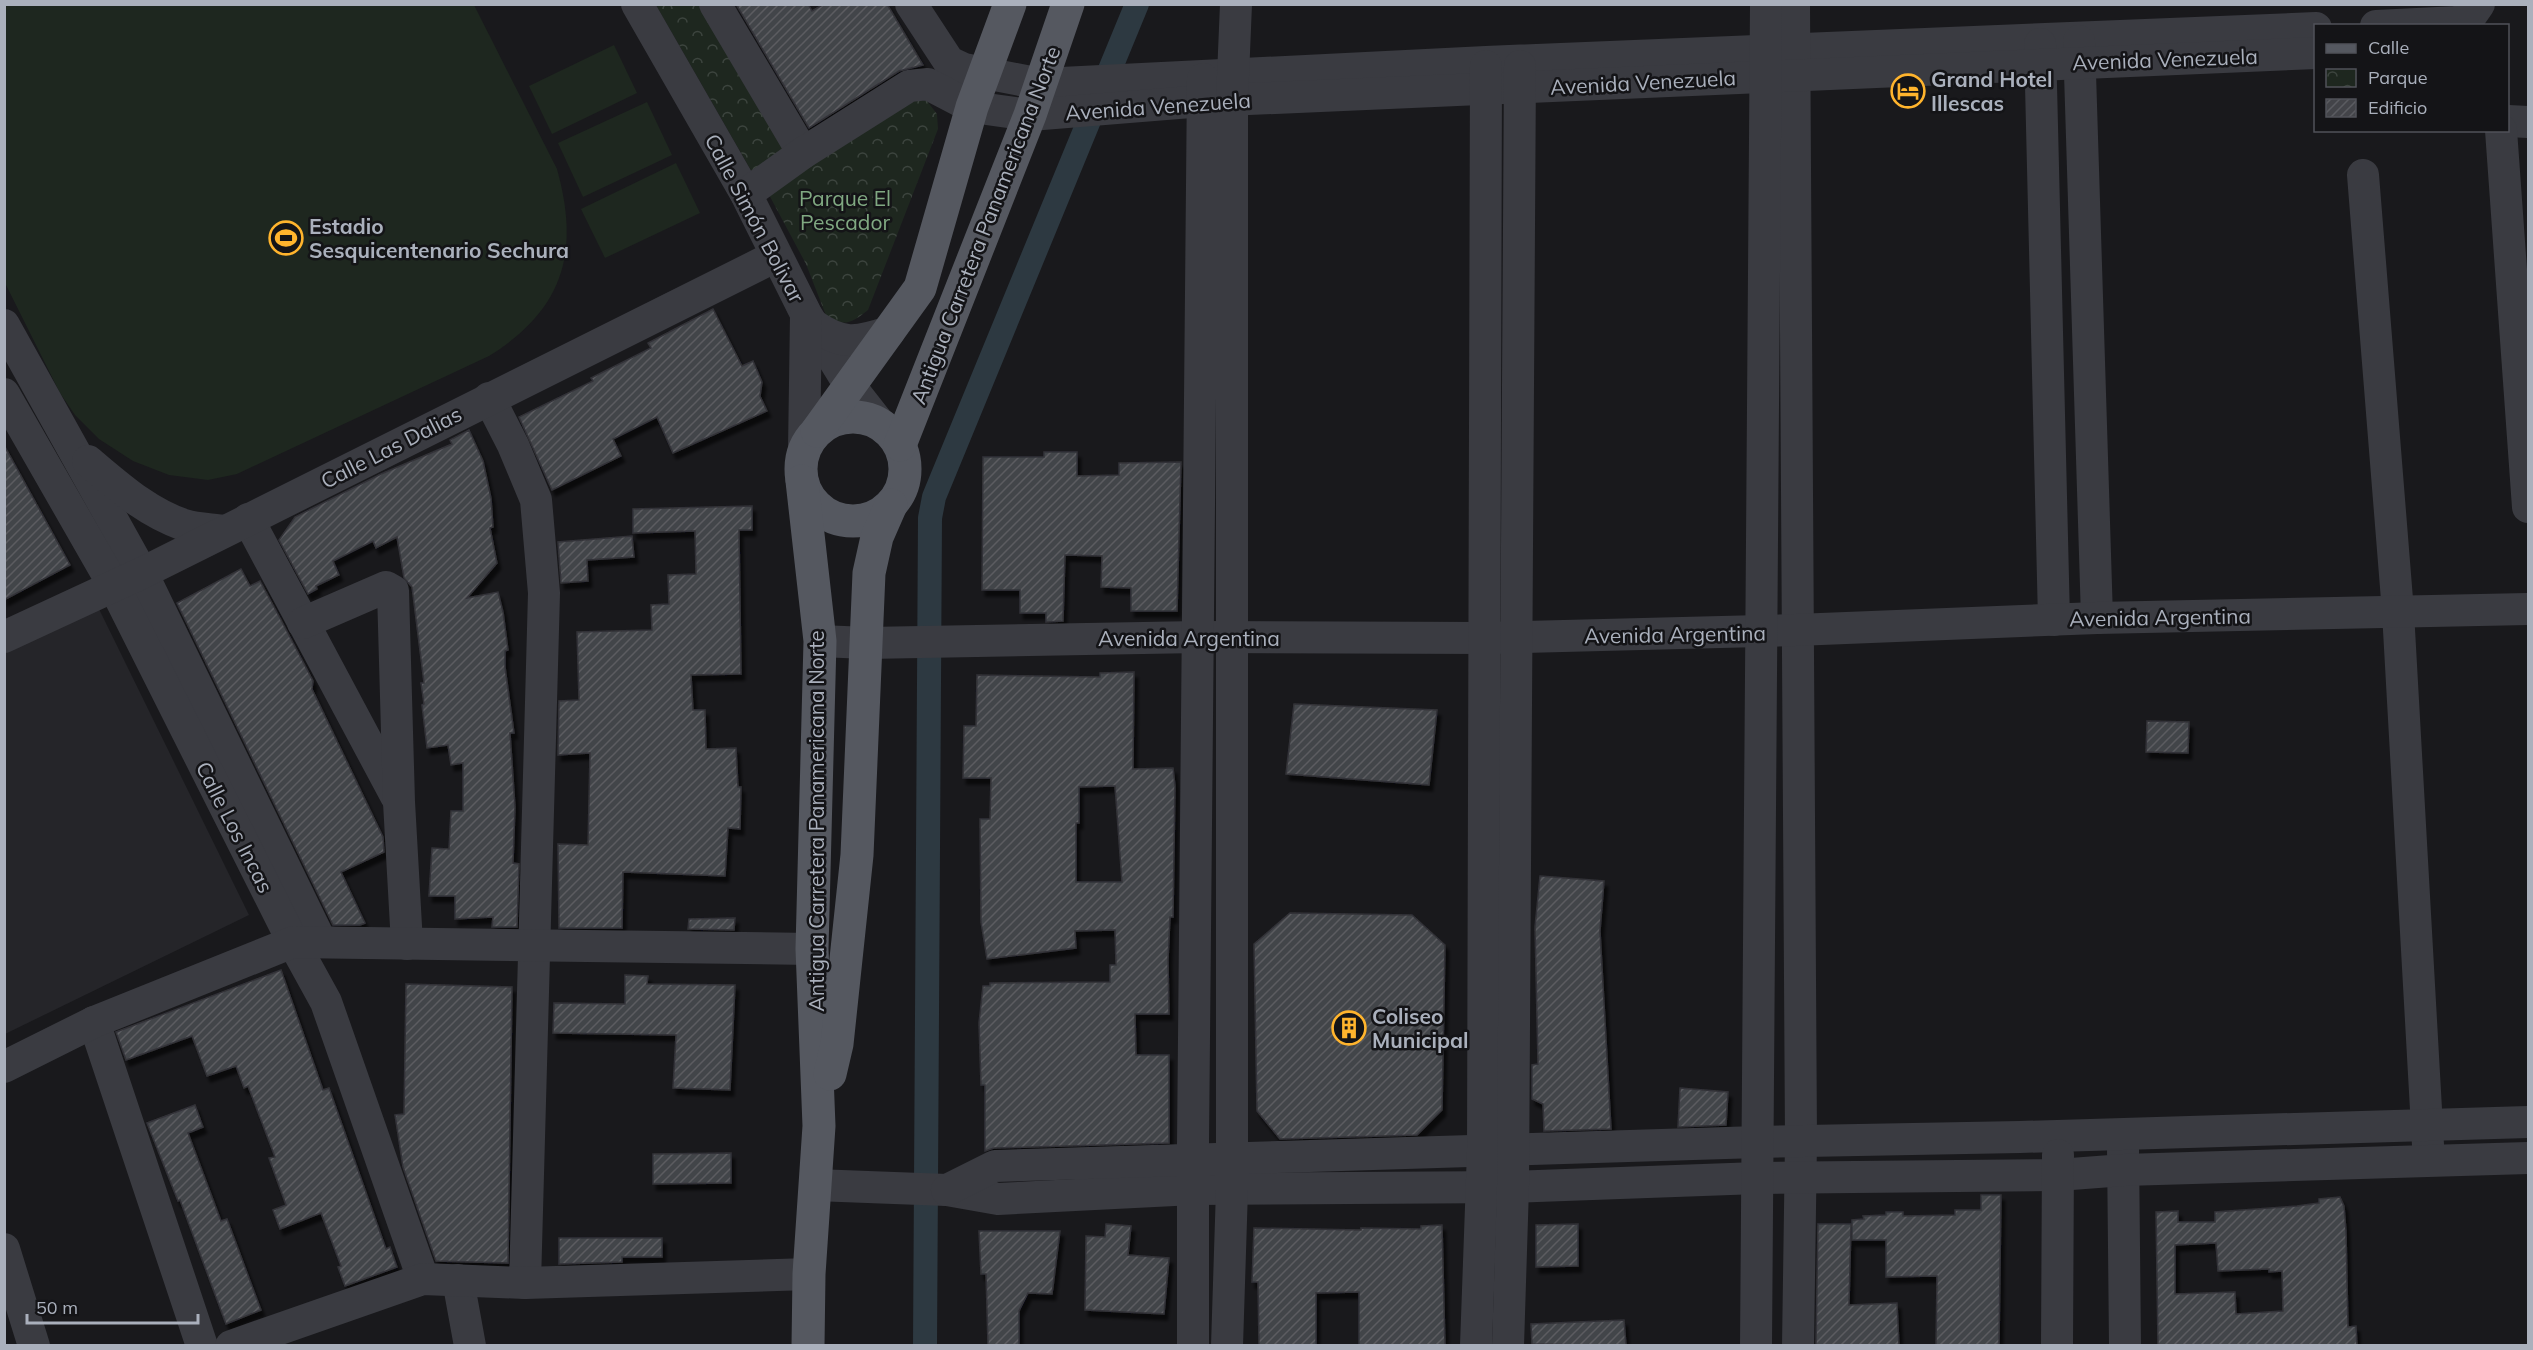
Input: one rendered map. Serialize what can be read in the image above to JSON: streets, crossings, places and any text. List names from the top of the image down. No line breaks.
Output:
{"streets":{"main road":["Antigua Carretera Panamericana Norte"],"street":["Avenida Venezuela","Calle Simón Bolivar","Calle Las Dalias","Avenida Argentina","Calle Los Incas"]},"crossings":[["Avenida Venezuela","Calle Simón Bolivar"],["Avenida Venezuela","Antigua Carretera Panamericana Norte"],["Calle Simón Bolivar","Antigua Carretera Panamericana Norte"],["Calle Simón Bolivar","Calle Las Dalias"],["Antigua Carretera Panamericana Norte","Avenida Argentina"],["Calle Las Dalias","Calle Los Incas"]],"parks":["Parque El Pescador"],"places":{"hotel":["Grand Hotel Illescas"],"sports":["Estadio Sesquicentenario Sechura"],"building":["Coliseo Municipal"]},"legend":["Calle","Parque","Edificio"],"scale_bar":"50 m"}
